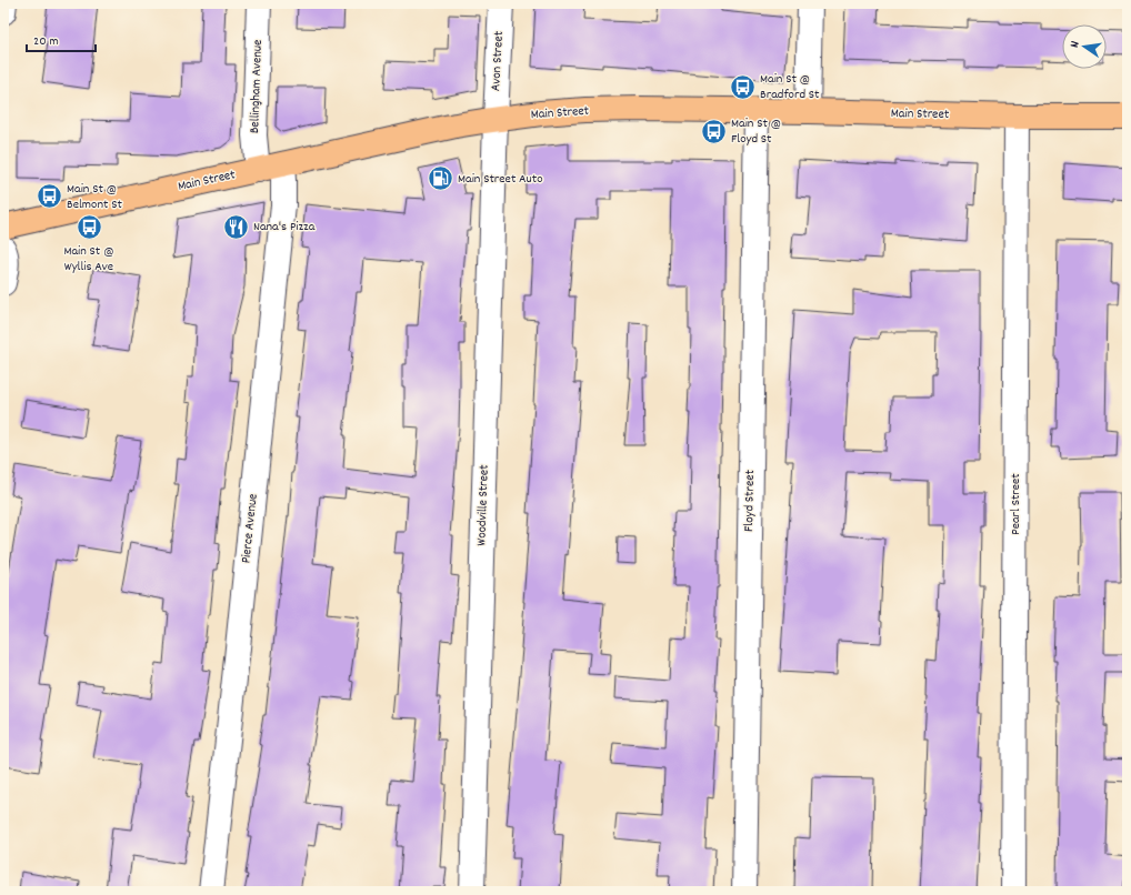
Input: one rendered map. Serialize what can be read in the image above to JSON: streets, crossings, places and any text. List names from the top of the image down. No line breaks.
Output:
{"streets":{"main road":["Main Street"],"street":["Avon Street","Bellingham Avenue","Floyd Street","Pearl Street","Woodville Street","Pierce Avenue"]},"crossings":[["Avon Street","Main Street"],["Avon Street","Woodville Street"],["Bellingham Avenue","Main Street"],["Main Street","Floyd Street"],["Main Street","Pearl Street"],["Main Street","Woodville Street"],["Main Street","Pierce Avenue"]],"places":{"bus stop":["Main St @ Bradford St","Main St @ Floyd St","Main St @ Belmont St","Main St @ Wyllis Ave"],"fuel station":["Main Street Auto"],"restaurant":["Nana's Pizza"]},"scale_bar":"20 m","north":"left"}
